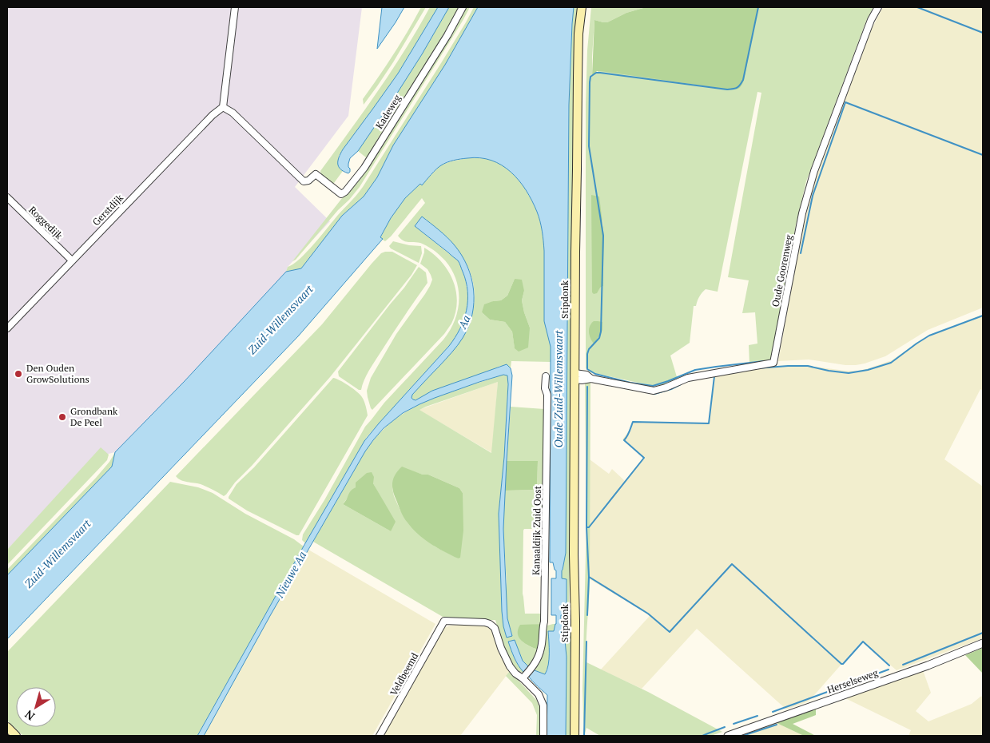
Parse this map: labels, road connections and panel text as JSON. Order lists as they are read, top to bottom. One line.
{"streets":{"main road":["Stipdonk"],"street":["Kadeweg","Gerstdijk","Roggedijk","Oude Goorenweg","Kanaaldijk Zuid Oost","Veldbeemd","Herselseweg"]},"crossings":[["Kadeweg","Gerstdijk"],["Gerstdijk","Roggedijk"],["Oude Goorenweg","Stipdonk"],["Kanaaldijk Zuid Oost","Veldbeemd"]],"water":["Zuid-Willemsvaart","Aa","Oude Zuid-Willemsvaart","Nieuwe Aa"],"places":["Den Ouden GrowSolutions","Grondbank De Peel"],"north":"bottom left"}
